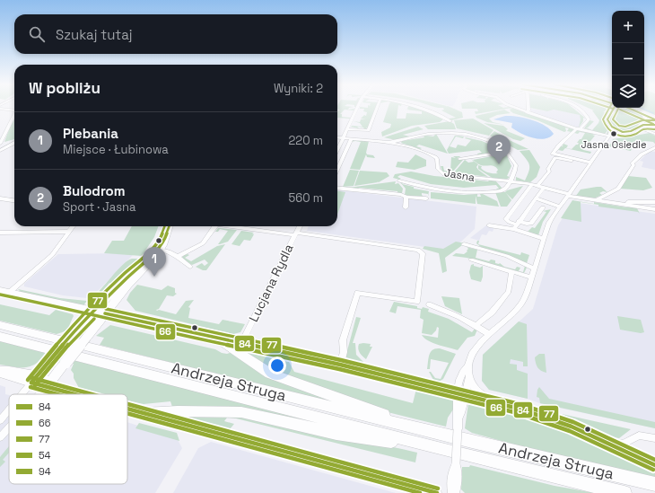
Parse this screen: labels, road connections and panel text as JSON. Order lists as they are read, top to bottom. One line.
{"streets":{"main road":["Andrzeja Struga"],"street":["Jasna","Lucjana Rydla"]},"places":["Jasna Osiedle"],"lines":["transit line 54","transit line 84","transit line 94","transit line 77","transit line 66"],"legend":["84","66","77","54","94"],"page":{"map_buttons":["+","−"],"search":"Szukaj tutaj","heading":["W pobliżu","Wyniki: 2"],"list":[{"mark":"1","name":"Plebania","note":"Miejsce · Łubinowa","value":"220 m"},{"mark":"2","name":"Bulodrom","note":"Sport · Jasna","value":"560 m"}],"pins":["2","1"]}}
